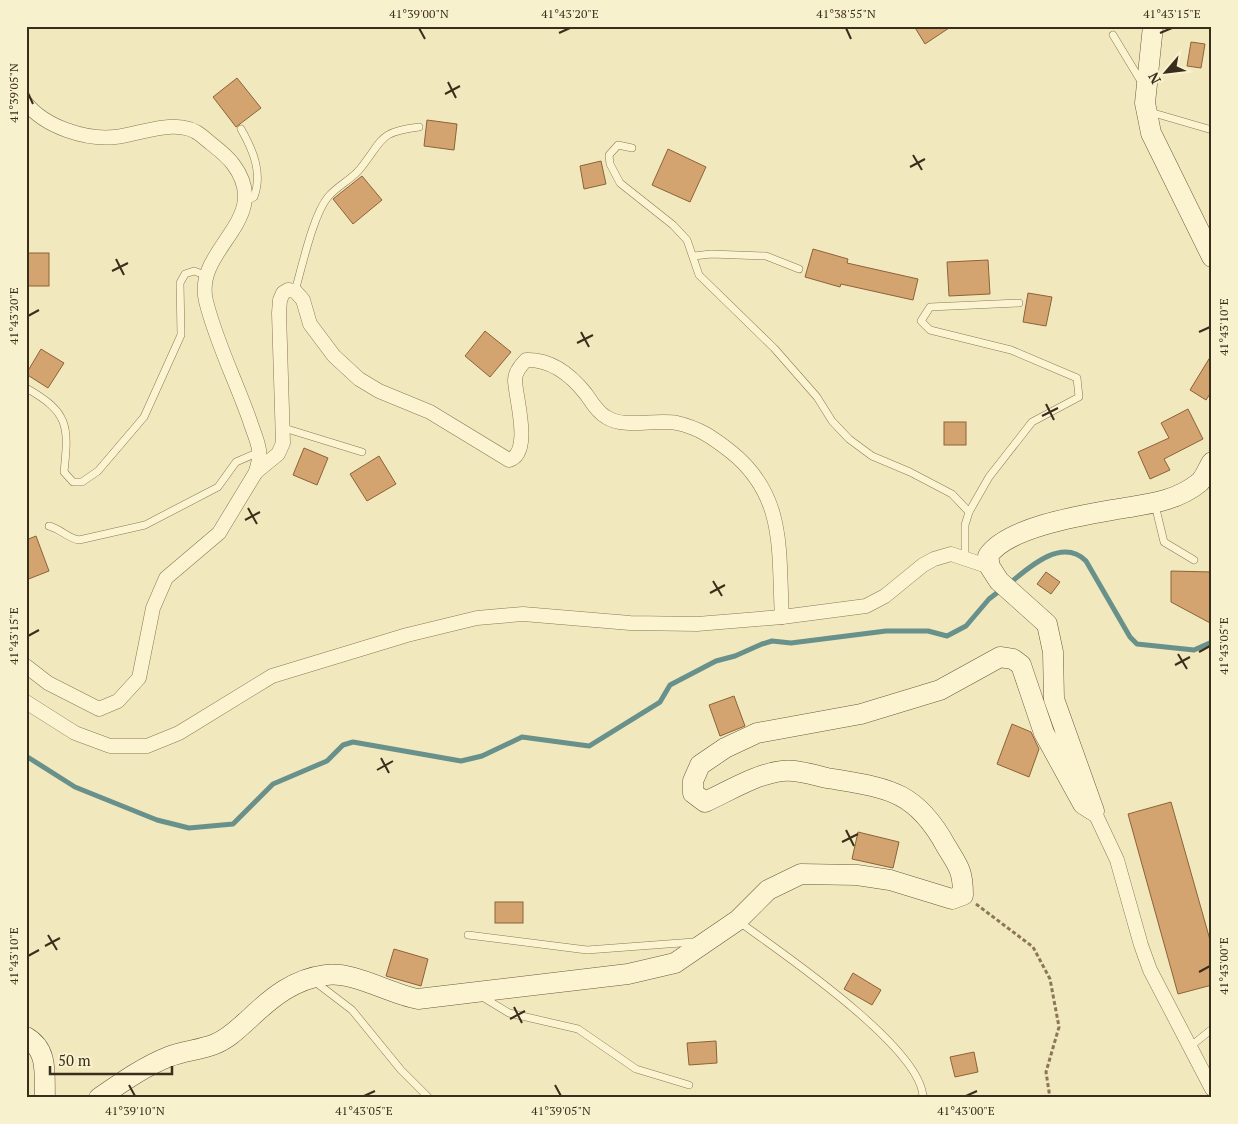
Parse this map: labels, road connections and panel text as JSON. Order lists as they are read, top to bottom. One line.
{"scale_bar":"50 m","north":"bottom left","coordinates":["41°39'00\"N","41°43'20\"E","41°38'55\"N","41°43'15\"E","41°39'05\"N","41°43'10\"E","41°43'05\"E","41°43'00\"E","41°39'10\"N"]}
